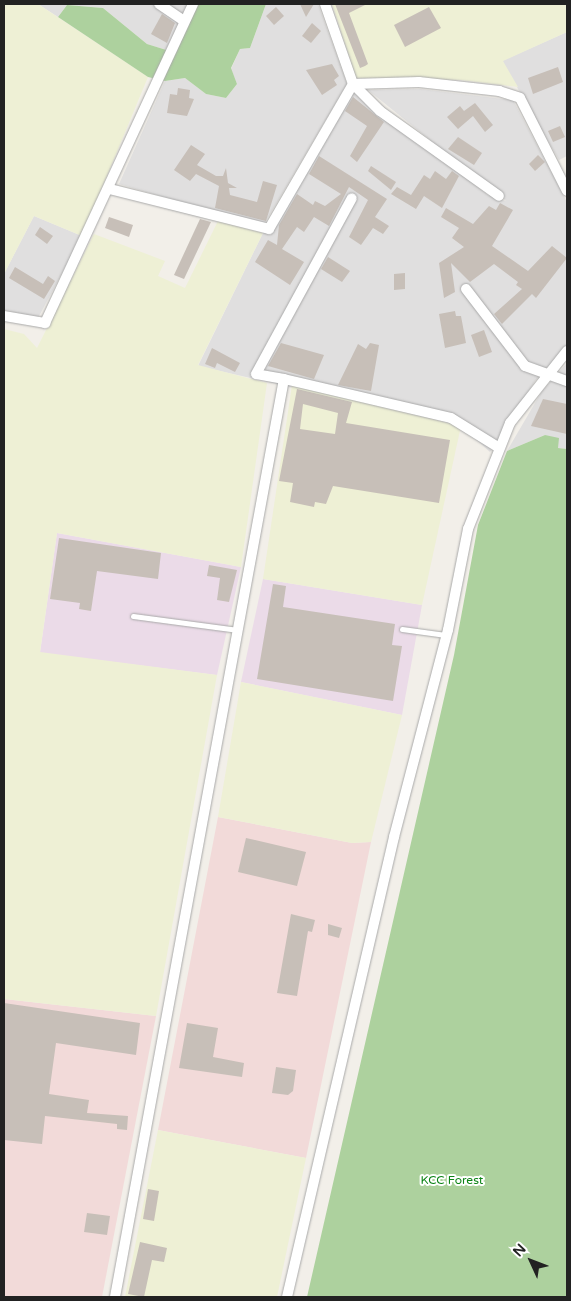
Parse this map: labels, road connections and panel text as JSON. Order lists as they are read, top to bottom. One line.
{"parks":["KCC Forest"],"north":"top left"}
